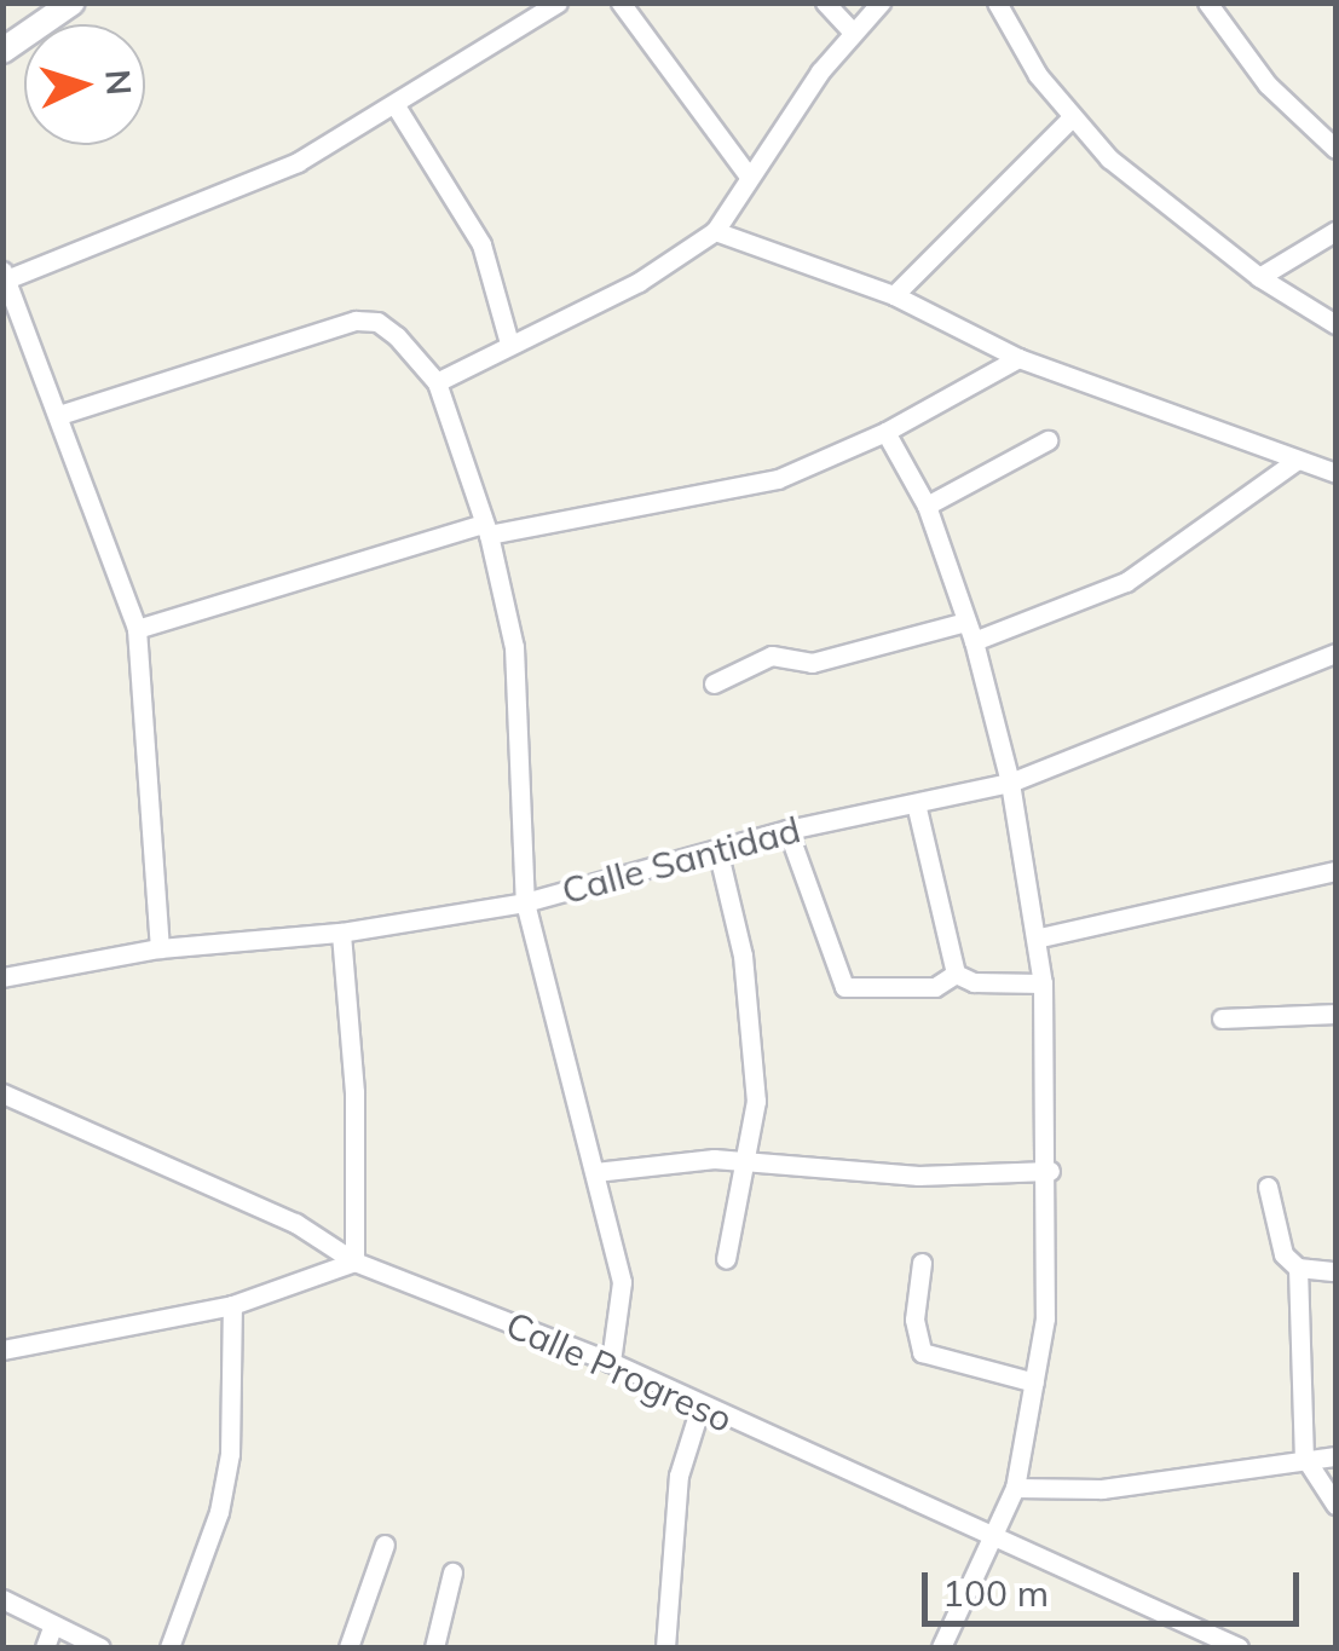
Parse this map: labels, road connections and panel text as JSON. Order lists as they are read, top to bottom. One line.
{"streets":{"street":["Calle Santidad","Calle Progreso"]},"scale_bar":"100 m","north":"right"}
